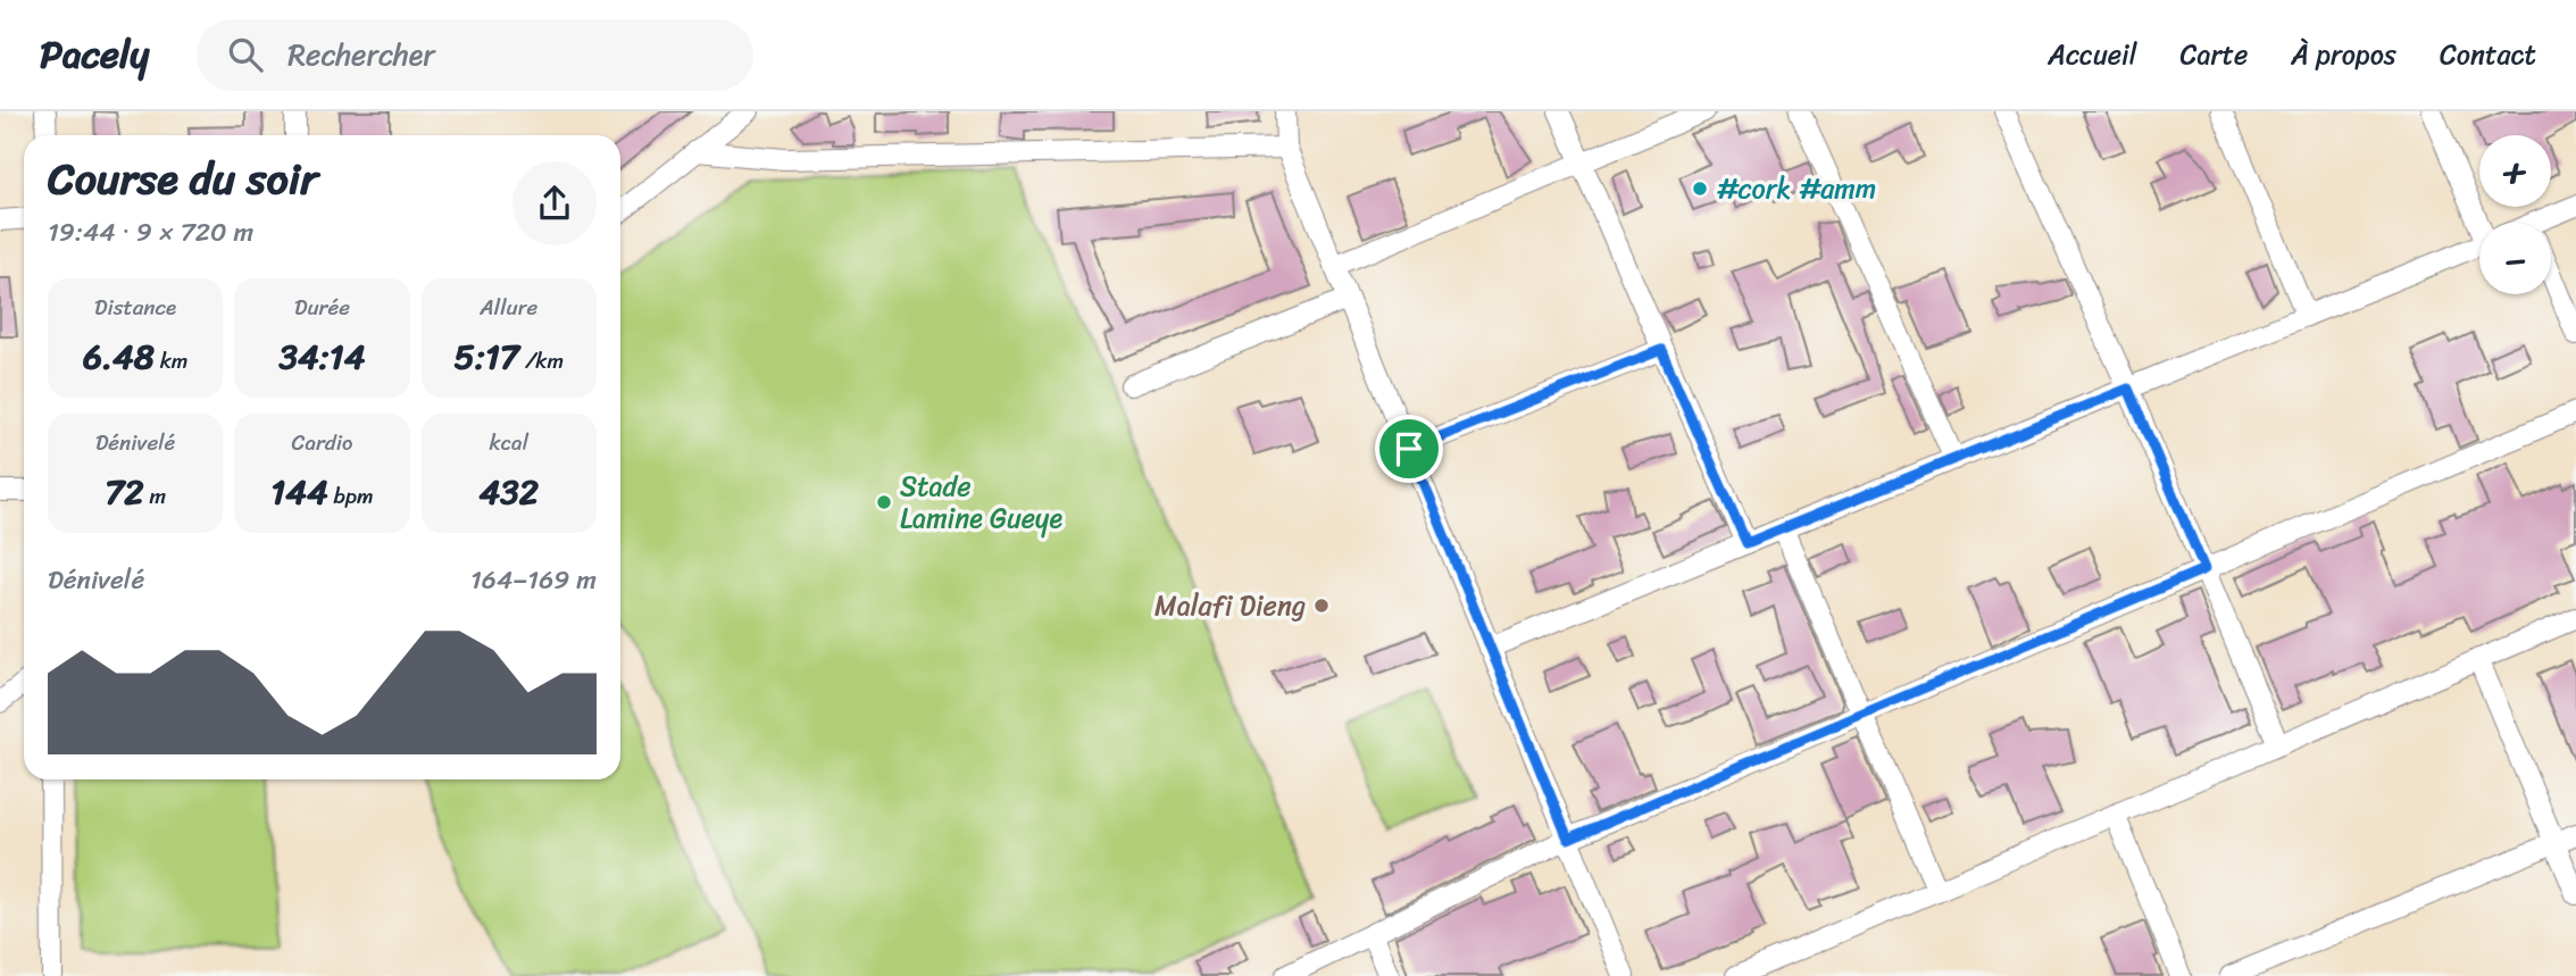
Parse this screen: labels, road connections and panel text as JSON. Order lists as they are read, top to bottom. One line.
{"places":["#cork #amm","Stade Lamine Gueye","Malafi Dieng"],"page":{"header":"Pacely","search":"Rechercher","nav":["Accueil","Carte","À propos","Contact"],"map_buttons":["+","−"],"heading":["Course du soir","19:44 · 9 × 720 m"],"stats":[["Distance","6.48 km"],["Durée","34:14"],["Allure","5:17 /km"],["Dénivelé","72 m"],["Cardio","144 bpm"],["kcal","432"]],"chart":["Dénivelé","164–169 m"]}}
